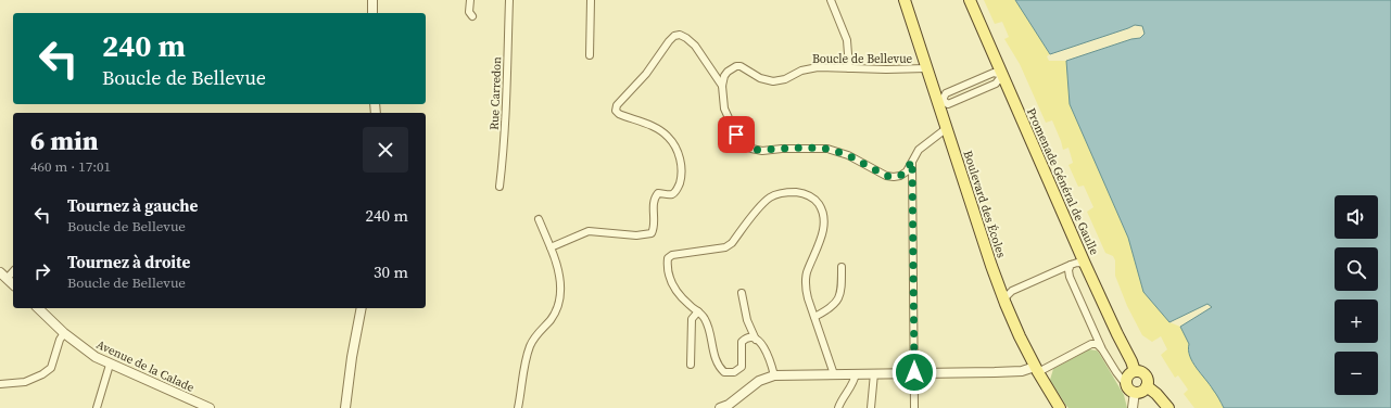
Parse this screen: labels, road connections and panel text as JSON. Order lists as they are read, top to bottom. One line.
{"streets":{"main road":["Promenade Général de Gaulle","Boulevard des Écoles"],"street":["Boucle de Bellevue","Rue Carredon","Avenue de la Calade"]},"crossings":[["Boucle de Bellevue","Boulevard des Écoles"]],"page":{"turn":["240 m","Boucle de Bellevue"],"heading":["6 min","460 m · 17:01"],"list":[{"name":"Tournez à gauche","note":"Boucle de Bellevue","value":"240 m"},{"name":"Tournez à droite","note":"Boucle de Bellevue","value":"30 m"}],"map_buttons":["+","−"]}}
